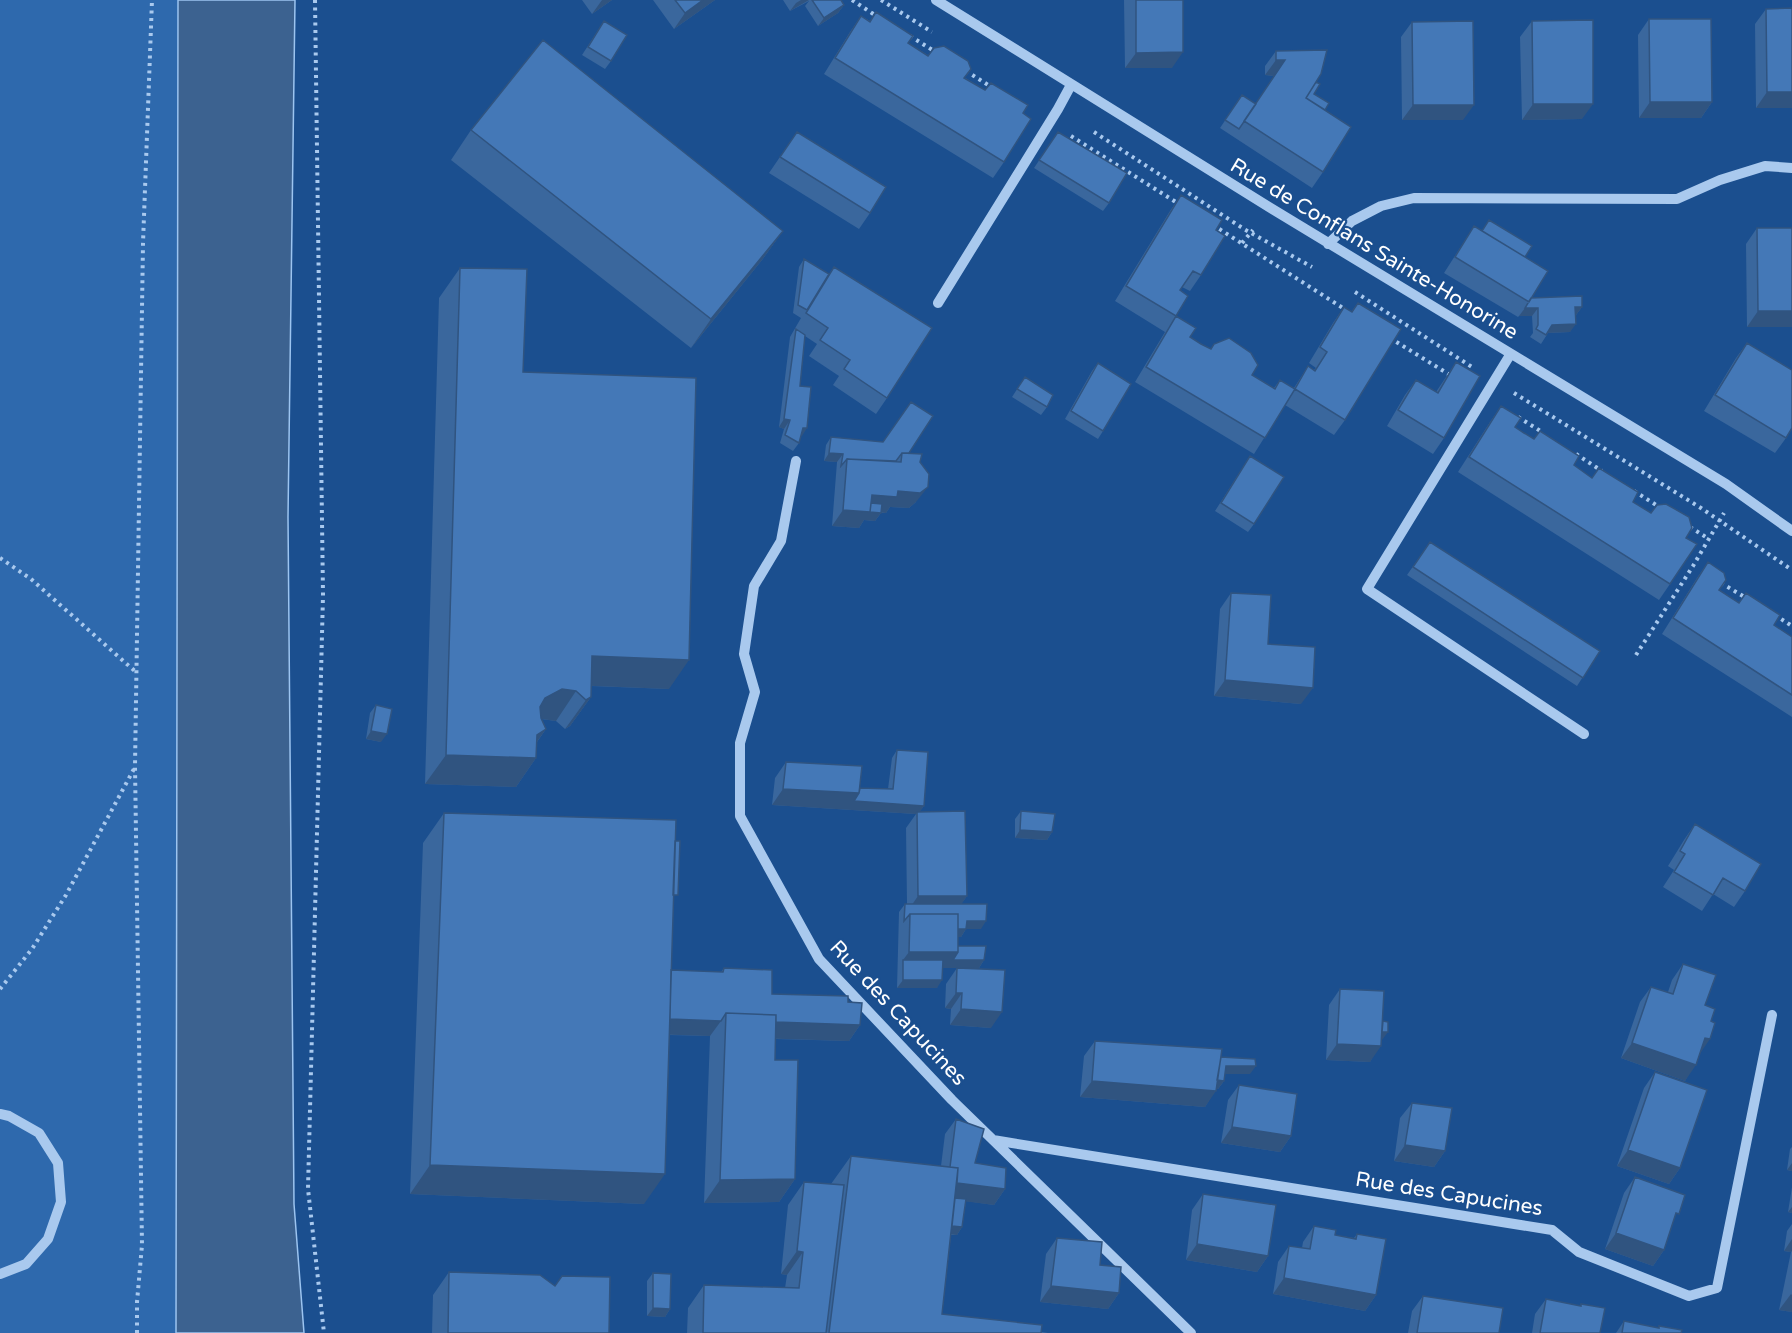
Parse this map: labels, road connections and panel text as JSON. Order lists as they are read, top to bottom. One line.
{"streets":{"street":["Rue de Conflans Sainte-Honorine","Rue des Capucines"]}}
